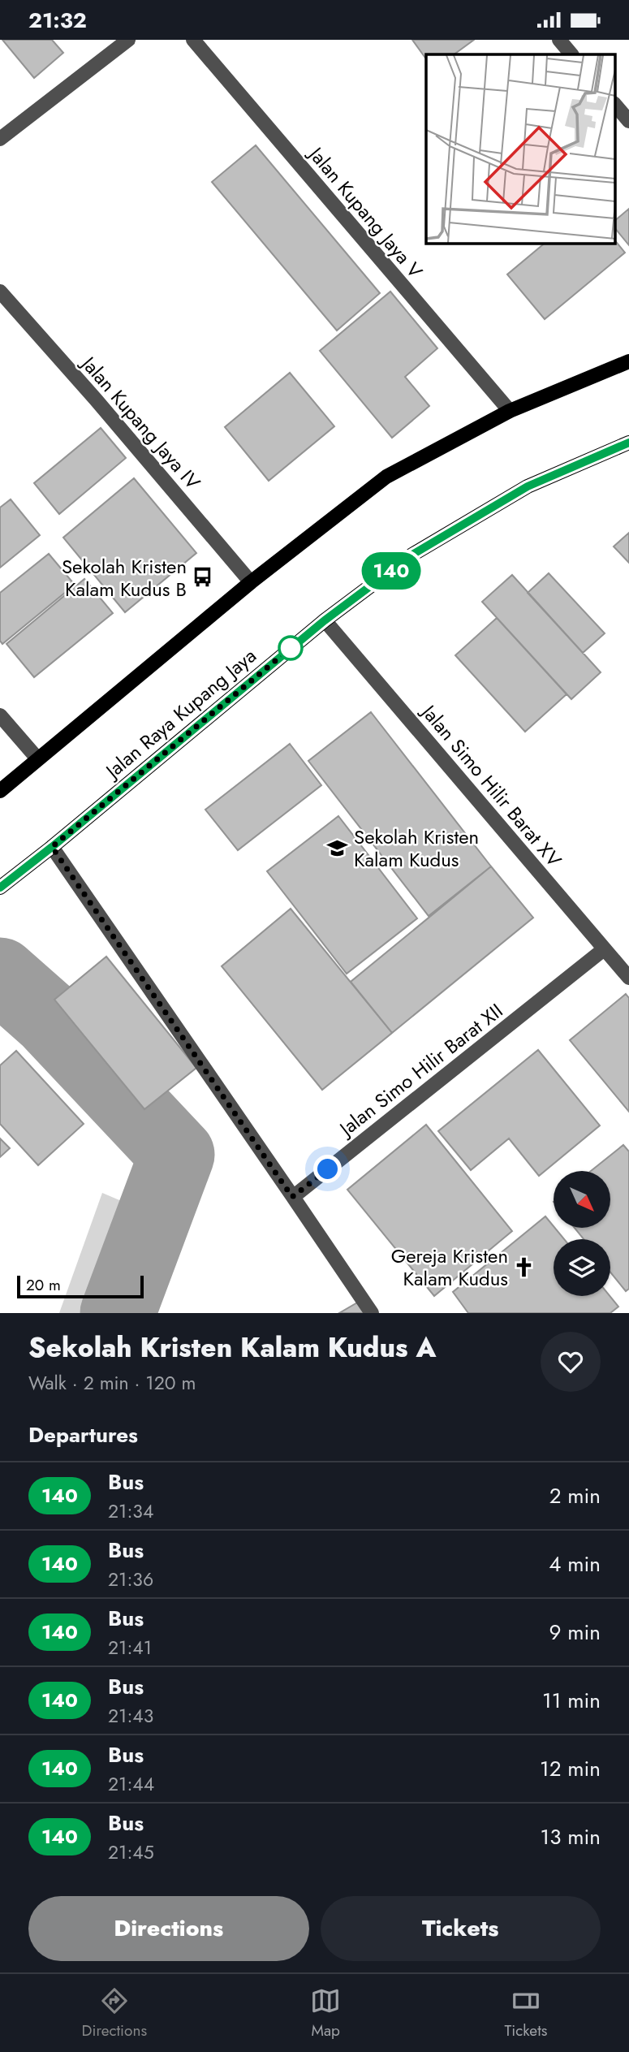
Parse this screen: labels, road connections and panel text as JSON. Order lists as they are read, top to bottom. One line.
{"streets":{"main road":["Jalan Raya Kupang Jaya"],"street":["Jalan Kupang Jaya V","Jalan Kupang Jaya IV","Jalan Simo Hilir Barat XV","Jalan Simo Hilir Barat XII"]},"crossings":[["Jalan Raya Kupang Jaya","Jalan Simo Hilir Barat XV"],["Jalan Simo Hilir Barat XV","Jalan Simo Hilir Barat XII"]],"places":{"bus stop":["Sekolah Kristen Kalam Kudus B"],"school or university":["Sekolah Kristen Kalam Kudus"],"church":["Gereja Kristen Kalam Kudus"]},"lines":["bus line 140"],"scale_bar":"20 m","north":"bottom right","page":{"status":"21:32","on_map":"140","scale":"20 m","heading":[["Sekolah Kristen Kalam Kudus A","Walk · 2 min · 120 m"],"Departures"],"list":[{"mark":"140","name":"Bus","note":"21:34","value":"2 min"},{"mark":"140","name":"Bus","note":"21:36","value":"4 min"},{"mark":"140","name":"Bus","note":"21:41","value":"9 min"},{"mark":"140","name":"Bus","note":"21:43","value":"11 min"},{"mark":"140","name":"Bus","note":"21:44","value":"12 min"},{"mark":"140","name":"Bus","note":"21:45","value":"13 min"}],"buttons":["Directions","Tickets"],"tabs":["Directions","Map","Tickets"]}}
